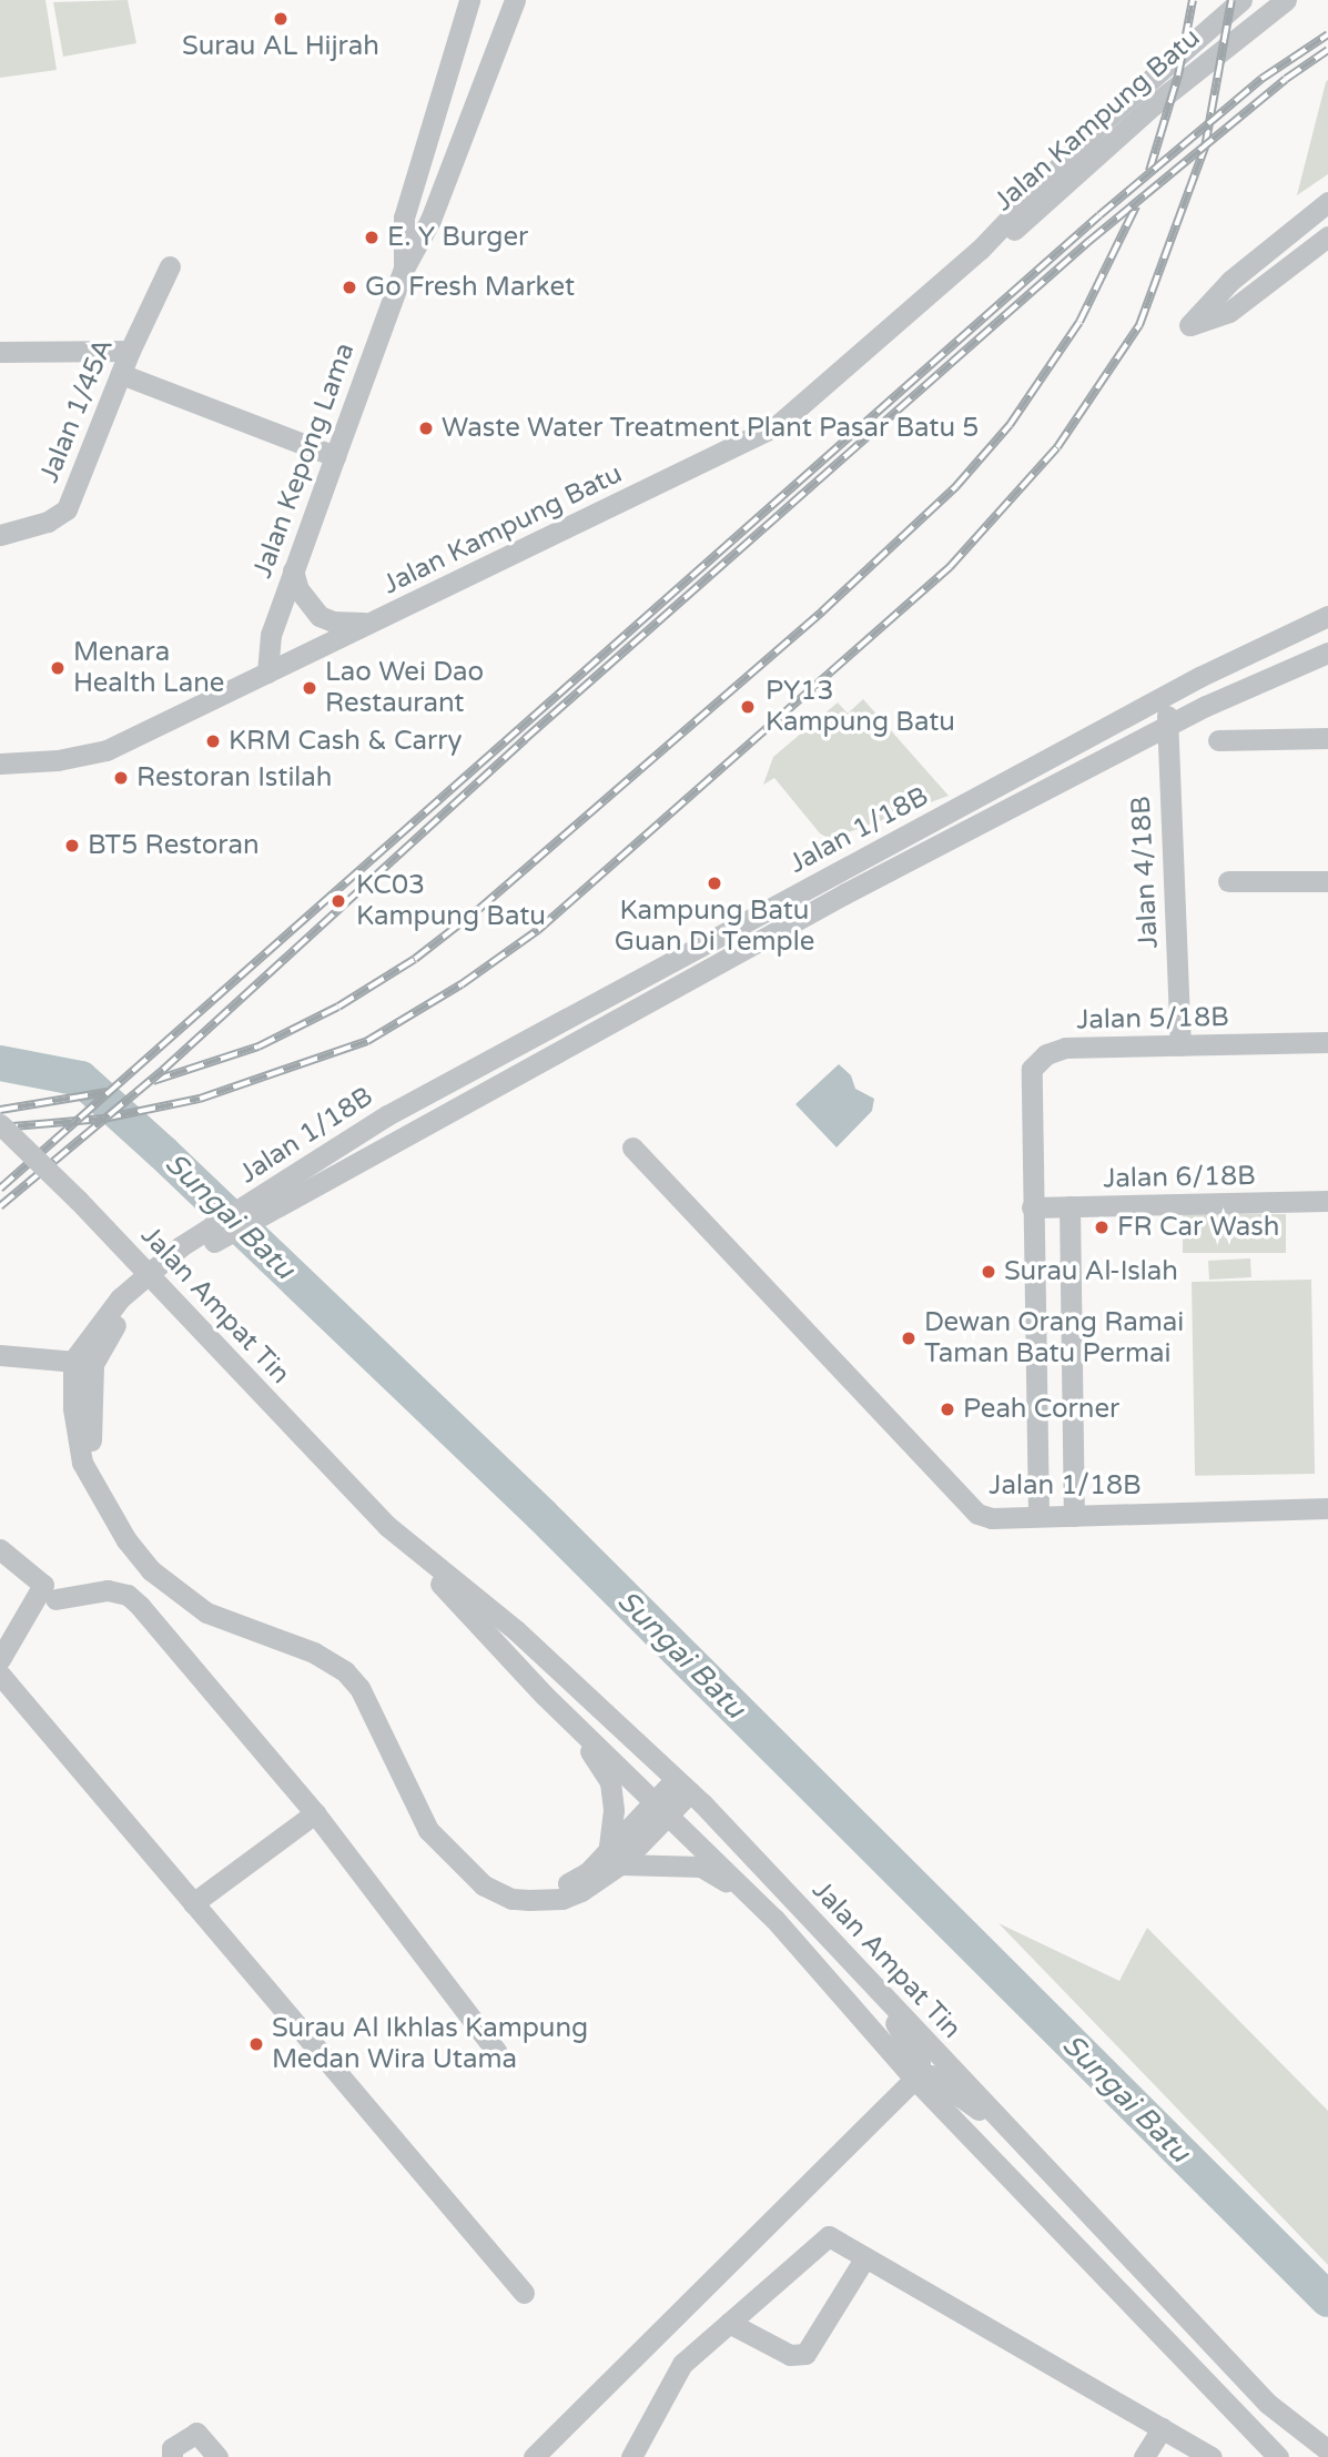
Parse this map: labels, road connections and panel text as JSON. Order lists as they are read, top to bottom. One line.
{"streets":{"street":["Jalan Kampung Batu","Jalan 1/45A","Jalan Kepong Lama","Jalan 1/18B","Jalan 4/18B","Jalan 5/18B","Jalan 6/18B","Jalan Ampat Tin"]},"crossings":[["Jalan Kampung Batu","Jalan Kepong Lama"],["Jalan 1/18B","Jalan 4/18B"],["Jalan 1/18B","Jalan Ampat Tin"],["Jalan 4/18B","Jalan 5/18B"],["Jalan 5/18B","Jalan 6/18B"]],"water":["Sungai Batu"],"places":["Surau AL Hijrah","E. Y Burger","Go Fresh Market","Waste Water Treatment Plant Pasar Batu 5","Menara Health Lane","Lao Wei Dao Restaurant","PY13 Kampung Batu","KRM Cash & Carry","Restoran Istilah","BT5 Restoran","Kampung Batu Guan Di Temple","KC03 Kampung Batu","FR Car Wash","Surau Al-Islah","Dewan Orang Ramai Taman Batu Permai","Peah Corner","Surau Al Ikhlas Kampung Medan Wira Utama"]}
